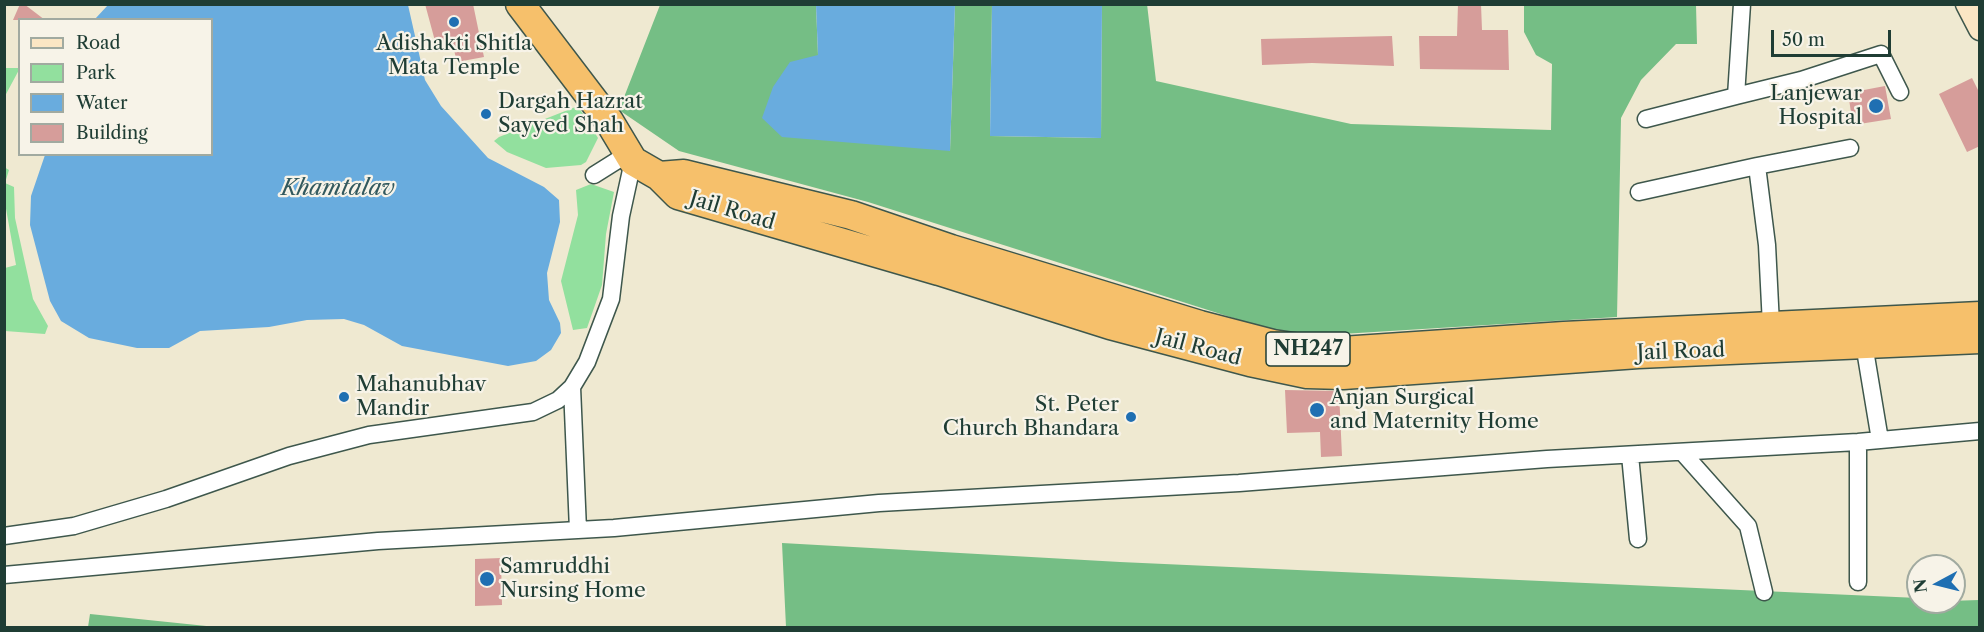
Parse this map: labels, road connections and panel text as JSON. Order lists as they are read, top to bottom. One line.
{"streets":{"highway":["Jail Road","NH247"]},"water":["Khamtalav"],"places":["Adishakti Shitla Mata Temple","Lanjewar Hospital","Dargah Hazrat Sayyed Shah","Mahanubhav Mandir","Anjan Surgical and Maternity Home","St. Peter Church Bhandara","Samruddhi Nursing Home"],"legend":["Road","Park","Water","Building"],"scale_bar":"50 m","north":"left"}
